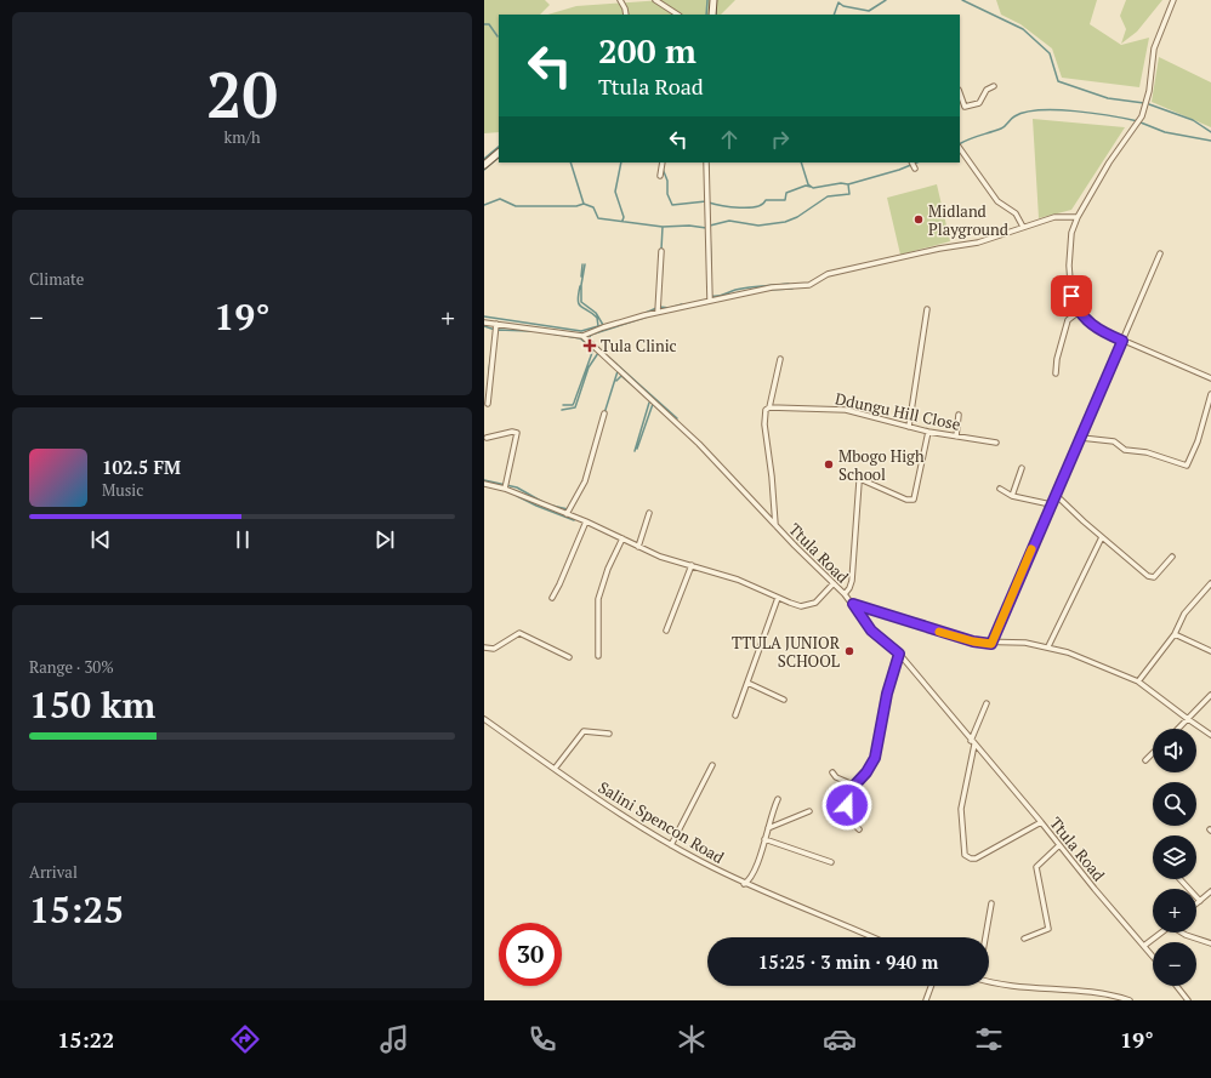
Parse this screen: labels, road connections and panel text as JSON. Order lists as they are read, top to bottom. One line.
{"streets":{"street":["Ddungu Hill Close","Ttula Road","Salini Spencon Road"]},"places":{"other":["Midland Playground","Mbogo High School","TTULA JUNIOR SCHOOL"],"health":["Tula Clinic"]},"page":{"tile":[["20","km/h"],"Climate",["Range · 30%","150 km"],["Arrival","15:25"]],"turn":["200 m","Ttula Road"],"heat":["−","19°","+"],"song":["102.5 FM","Music"],"map_buttons":["+","−"],"limit":"30","trip":"15:25 · 3 min · 940 m","tabs":["15:22","19°"]}}
